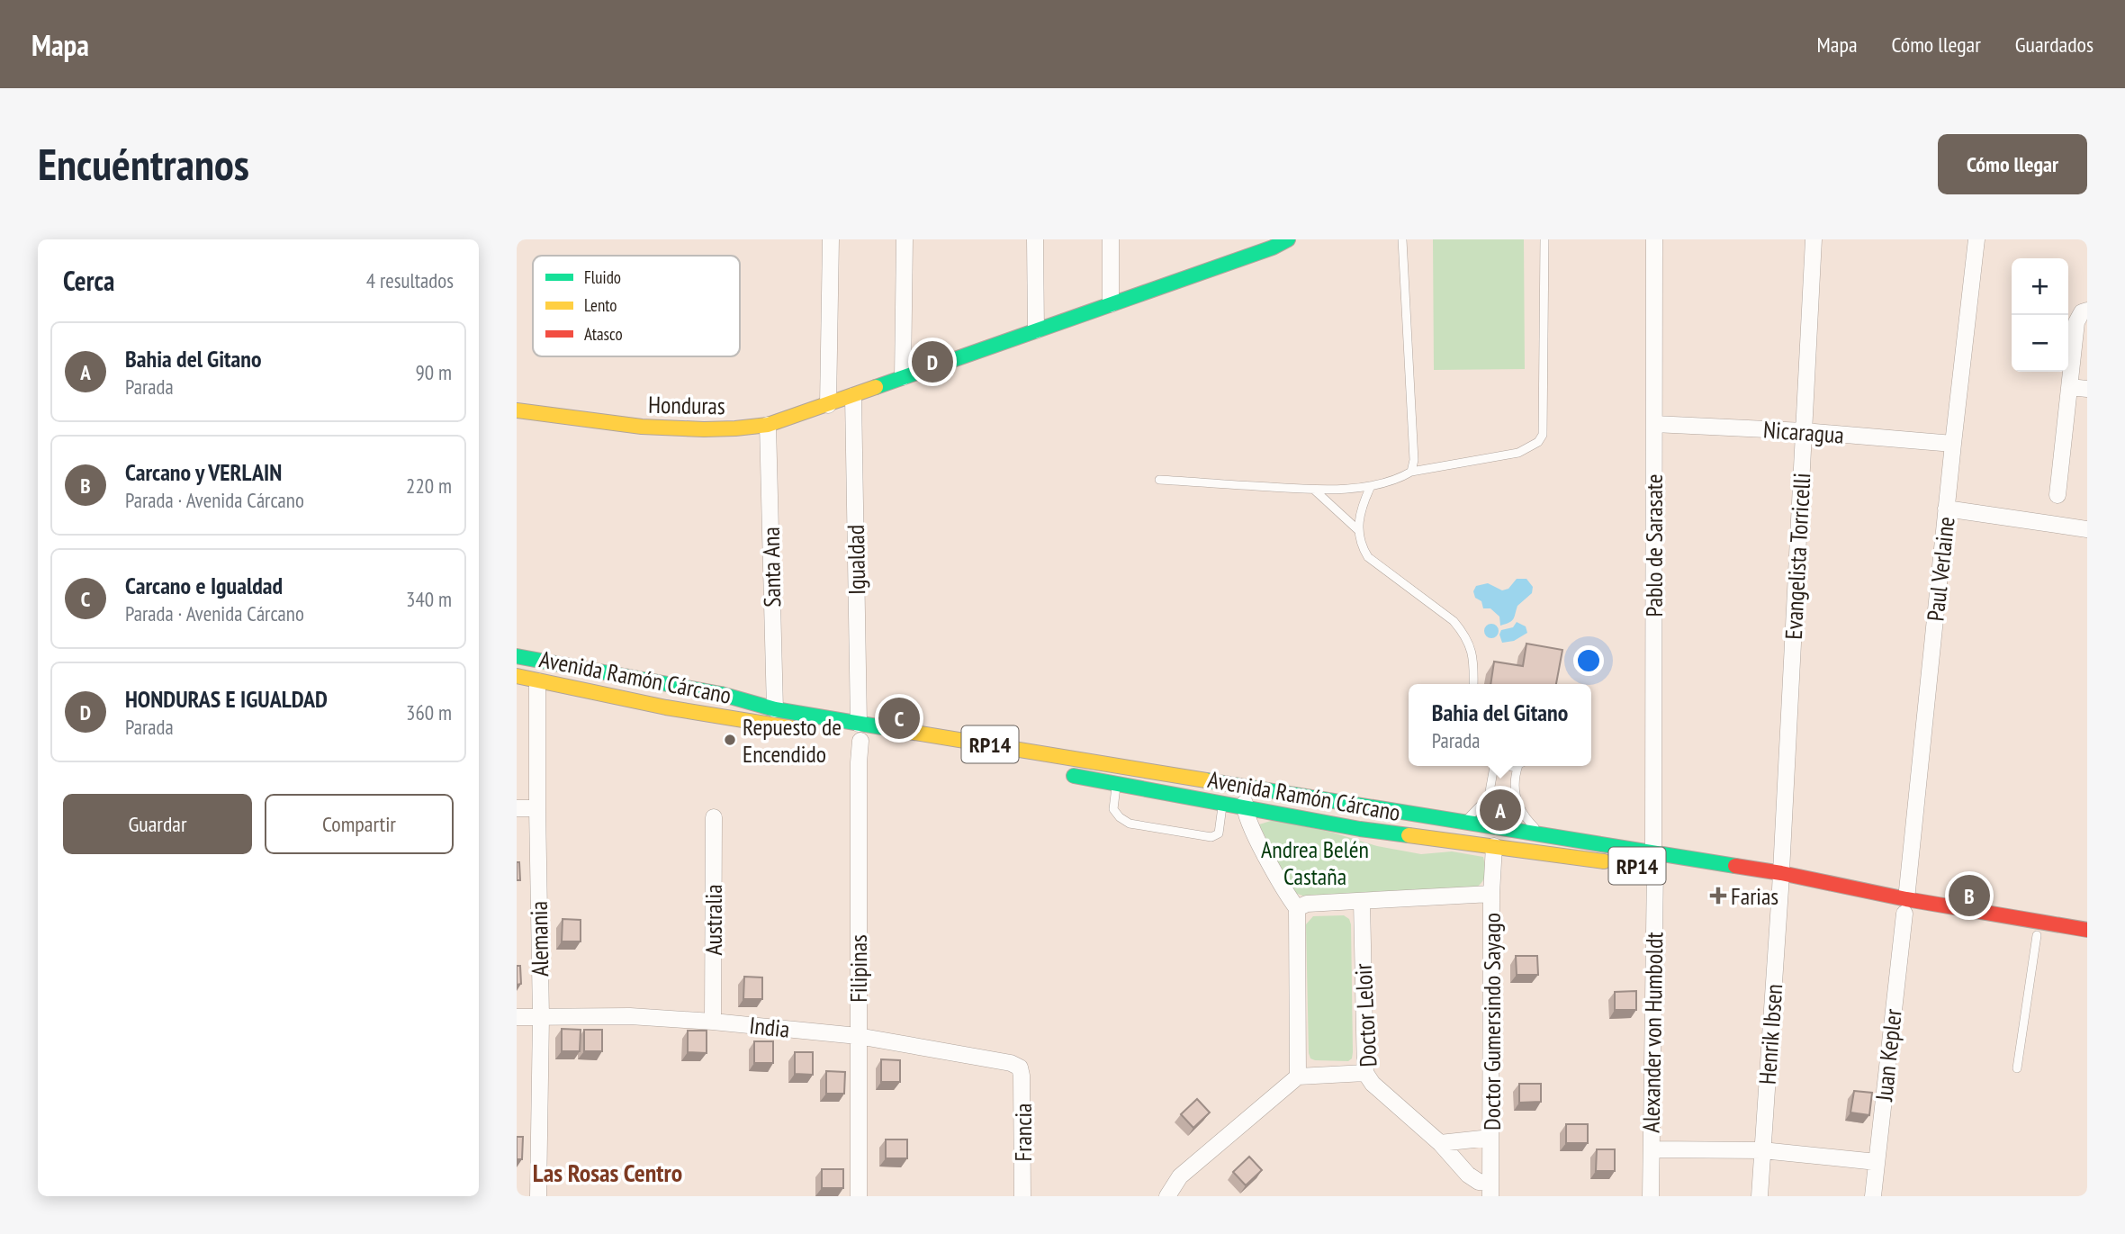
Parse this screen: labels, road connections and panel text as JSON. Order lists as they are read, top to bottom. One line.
{"streets":{"main road":["Honduras","Avenida Ramón Cárcano","RP14"],"street":["Nicaragua","Pablo de Sarasate","Evangelista Torricelli","Igualdad","Santa Ana","Paul Verlaine","Australia","Alemania","Filipinas","Doctor Leloir","Doctor Gumersindo Sayago","India","Alexander von Humboldt","Henrik Ibsen","Juan Kepler","Francia"]},"crossings":[["Honduras","Igualdad"],["Honduras","Santa Ana"],["Nicaragua","Pablo de Sarasate"],["Nicaragua","Evangelista Torricelli"],["Nicaragua","Paul Verlaine"],["Pablo de Sarasate","Avenida Ramón Cárcano"],["Pablo de Sarasate","Alexander von Humboldt"],["Evangelista Torricelli","Avenida Ramón Cárcano"],["Evangelista Torricelli","Henrik Ibsen"],["Igualdad","Avenida Ramón Cárcano"],["Igualdad","RP14"],["Santa Ana","Avenida Ramón Cárcano"],["Santa Ana","RP14"],["Paul Verlaine","Avenida Ramón Cárcano"],["Paul Verlaine","RP14"],["Paul Verlaine","Juan Kepler"],["Avenida Ramón Cárcano","RP14"],["Avenida Ramón Cárcano","Alemania"],["Avenida Ramón Cárcano","Doctor Gumersindo Sayago"],["Avenida Ramón Cárcano","Alexander von Humboldt"],["Avenida Ramón Cárcano","Henrik Ibsen"],["Avenida Ramón Cárcano","Juan Kepler"],["RP14","Juan Kepler"],["Australia","India"],["Alemania","India"],["Filipinas","India"],["Doctor Leloir","Doctor Gumersindo Sayago"],["India","Francia"]],"districts":["Las Rosas Centro"],"parks":["Andrea Belén Castaña"],"places":{"other":["Repuesto de Encendido"],"health":["Farias"]},"legend":["Fluido","Lento","Atasco"],"page":{"header":"Mapa","nav":["Mapa","Cómo llegar","Guardados"],"buttons":["Cómo llegar",["Guardar","Compartir"]],"title":"Encuéntranos","heading":["Cerca","4 resultados"],"map_buttons":["+","−"],"list":[{"mark":"A","name":"Bahia del Gitano","note":"Parada","value":"90 m"},{"mark":"B","name":"Carcano y VERLAIN","note":"Parada · Avenida Cárcano","value":"220 m"},{"mark":"C","name":"Carcano e Igualdad","note":"Parada · Avenida Cárcano","value":"340 m"},{"mark":"D","name":"HONDURAS E IGUALDAD","note":"Parada","value":"360 m"}],"pins":["D","C","A","B"],"popup":["Bahia del Gitano","Parada"]}}
